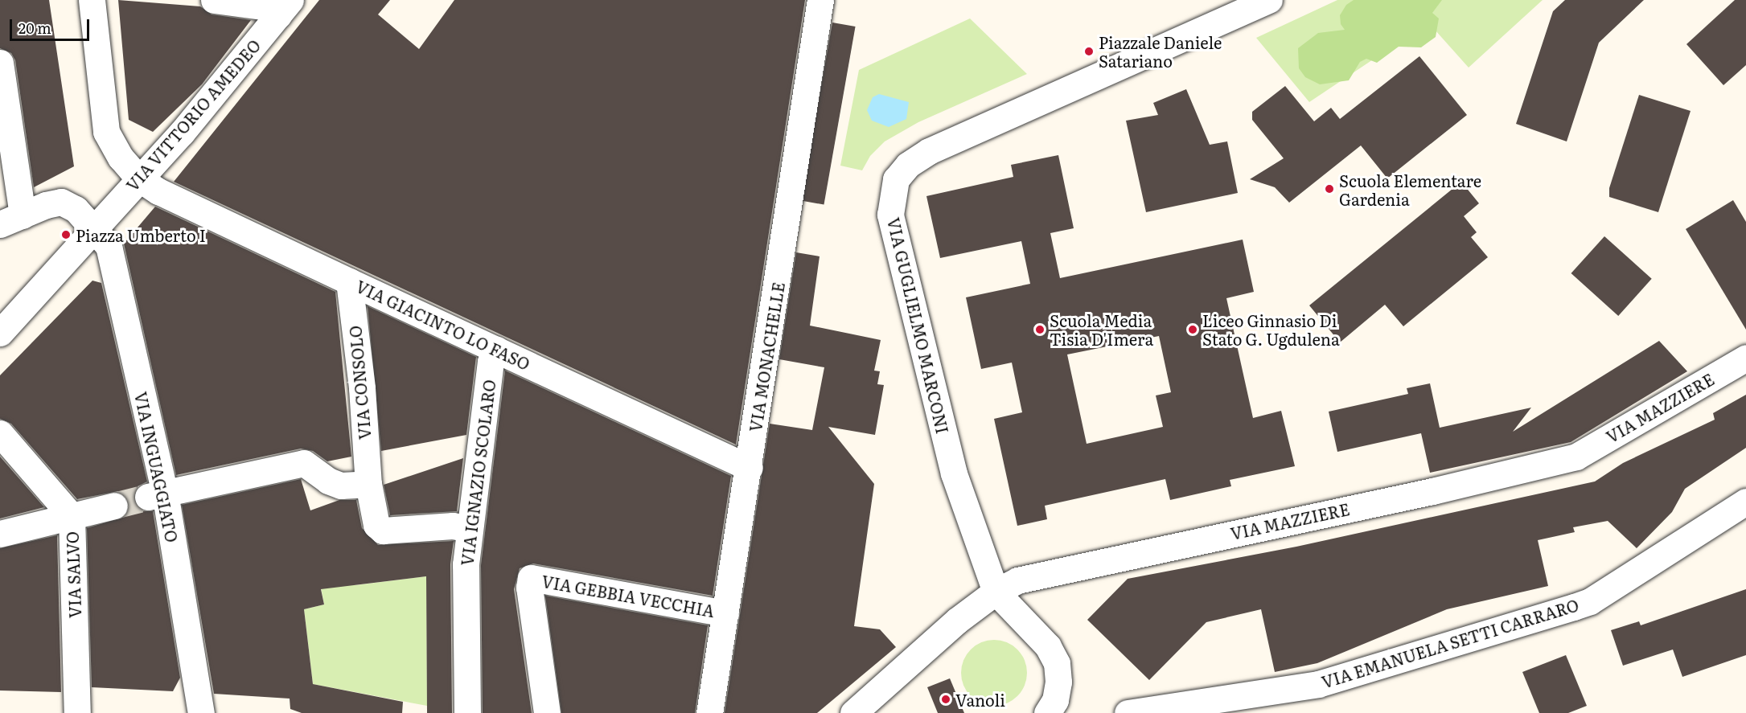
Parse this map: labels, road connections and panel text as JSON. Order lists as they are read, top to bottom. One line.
{"streets":{"street":["VIA VITTORIO AMEDEO","VIA GIACINTO LO FASO","VIA GUGLIELMO MARCONI","VIA MONACHELLE","VIA CONSOLO","VIA MAZZIERE","VIA INGUAGGIATO","VIA IGNAZIO SCOLARO","VIA SALVO","VIA GEBBIA VECCHIA","VIA EMANUELA SETTI CARRARO"]},"crossings":[["VIA VITTORIO AMEDEO","VIA GIACINTO LO FASO"],["VIA VITTORIO AMEDEO","VIA INGUAGGIATO"],["VIA GIACINTO LO FASO","VIA MONACHELLE"],["VIA GIACINTO LO FASO","VIA CONSOLO"],["VIA GIACINTO LO FASO","VIA IGNAZIO SCOLARO"],["VIA GUGLIELMO MARCONI","VIA MAZZIERE"],["VIA MONACHELLE","VIA GEBBIA VECCHIA"],["VIA CONSOLO","VIA IGNAZIO SCOLARO"]],"places":["Piazzale Daniele Satariano","Scuola Elementare Gardenia","Piazza Umberto I","Scuola Media Tisia D'Imera","Liceo Ginnasio Di Stato G. Ugdulena","Vanoli"],"scale_bar":"20 m"}
